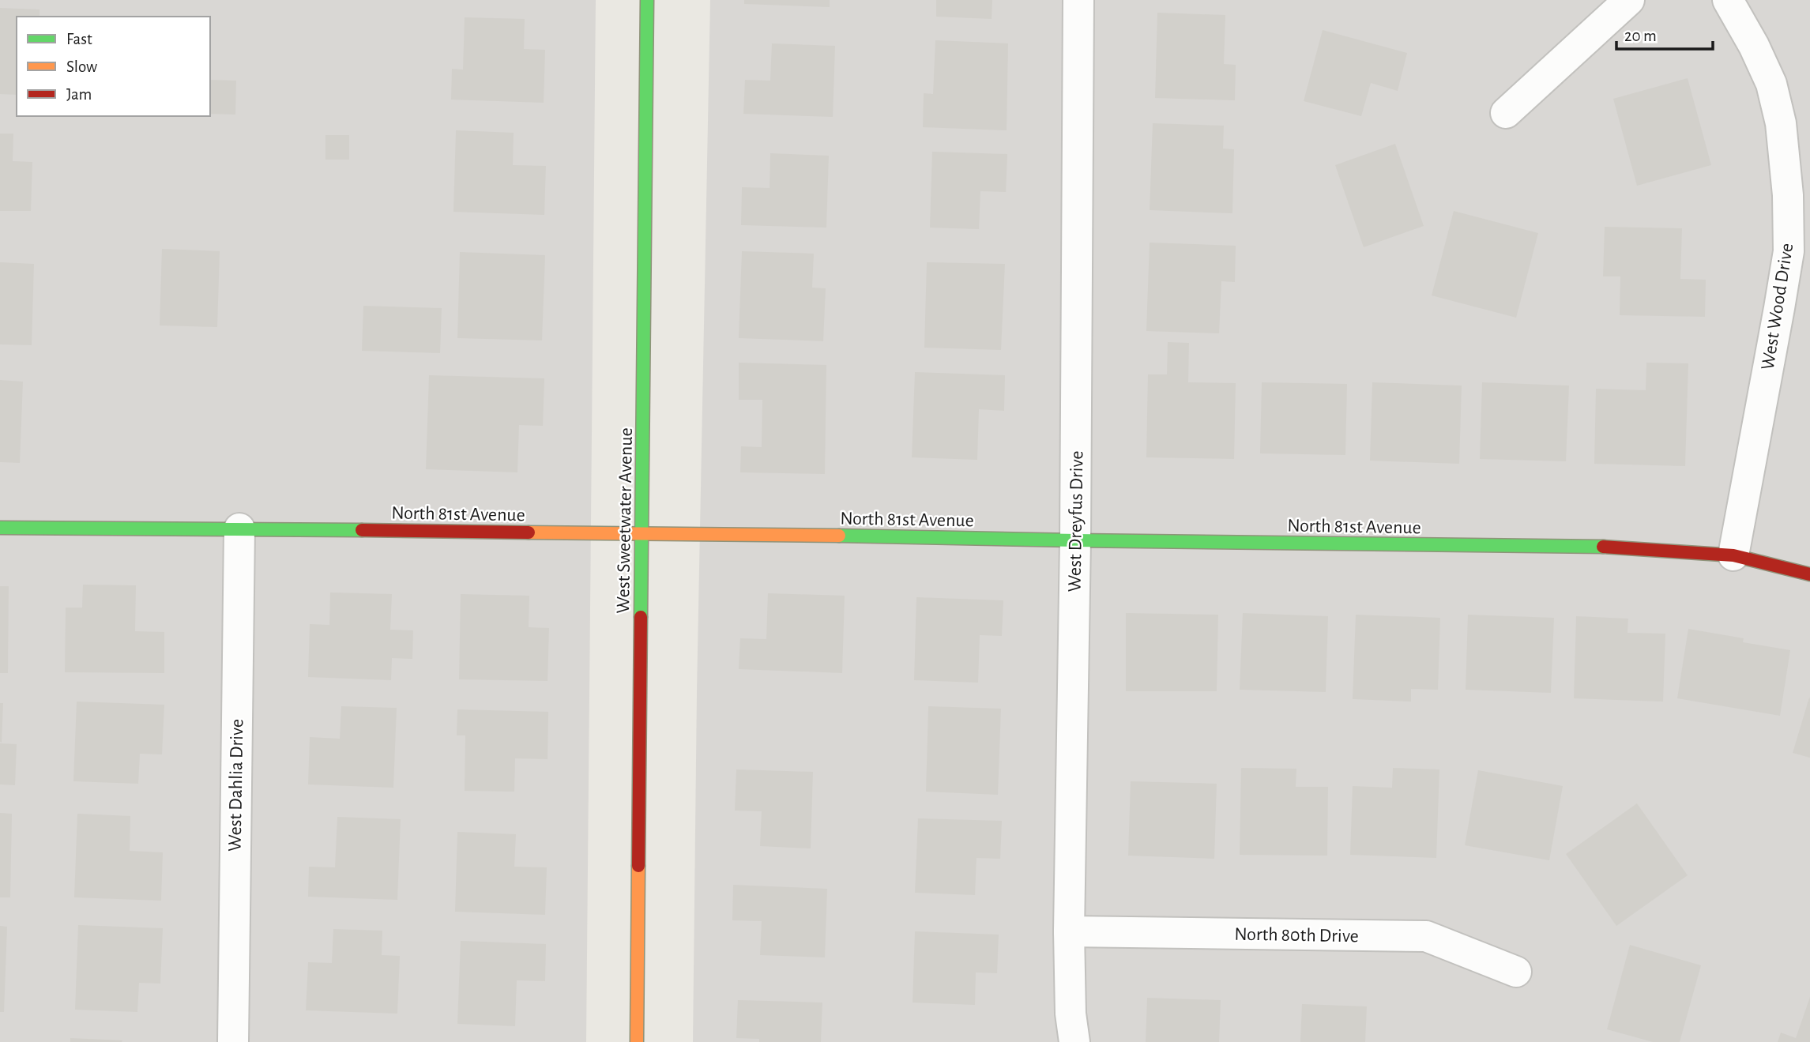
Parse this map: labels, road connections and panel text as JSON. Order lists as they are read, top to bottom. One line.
{"streets":{"street":["West Wood Drive","North 81st Avenue","West Sweetwater Avenue","West Dreyfus Drive","West Dahlia Drive","North 80th Drive"]},"crossings":[["West Wood Drive","North 81st Avenue"],["North 81st Avenue","West Sweetwater Avenue"],["North 81st Avenue","West Dreyfus Drive"],["North 81st Avenue","West Dahlia Drive"],["West Dreyfus Drive","North 80th Drive"]],"legend":["Fast","Slow","Jam"],"scale_bar":"20 m"}
